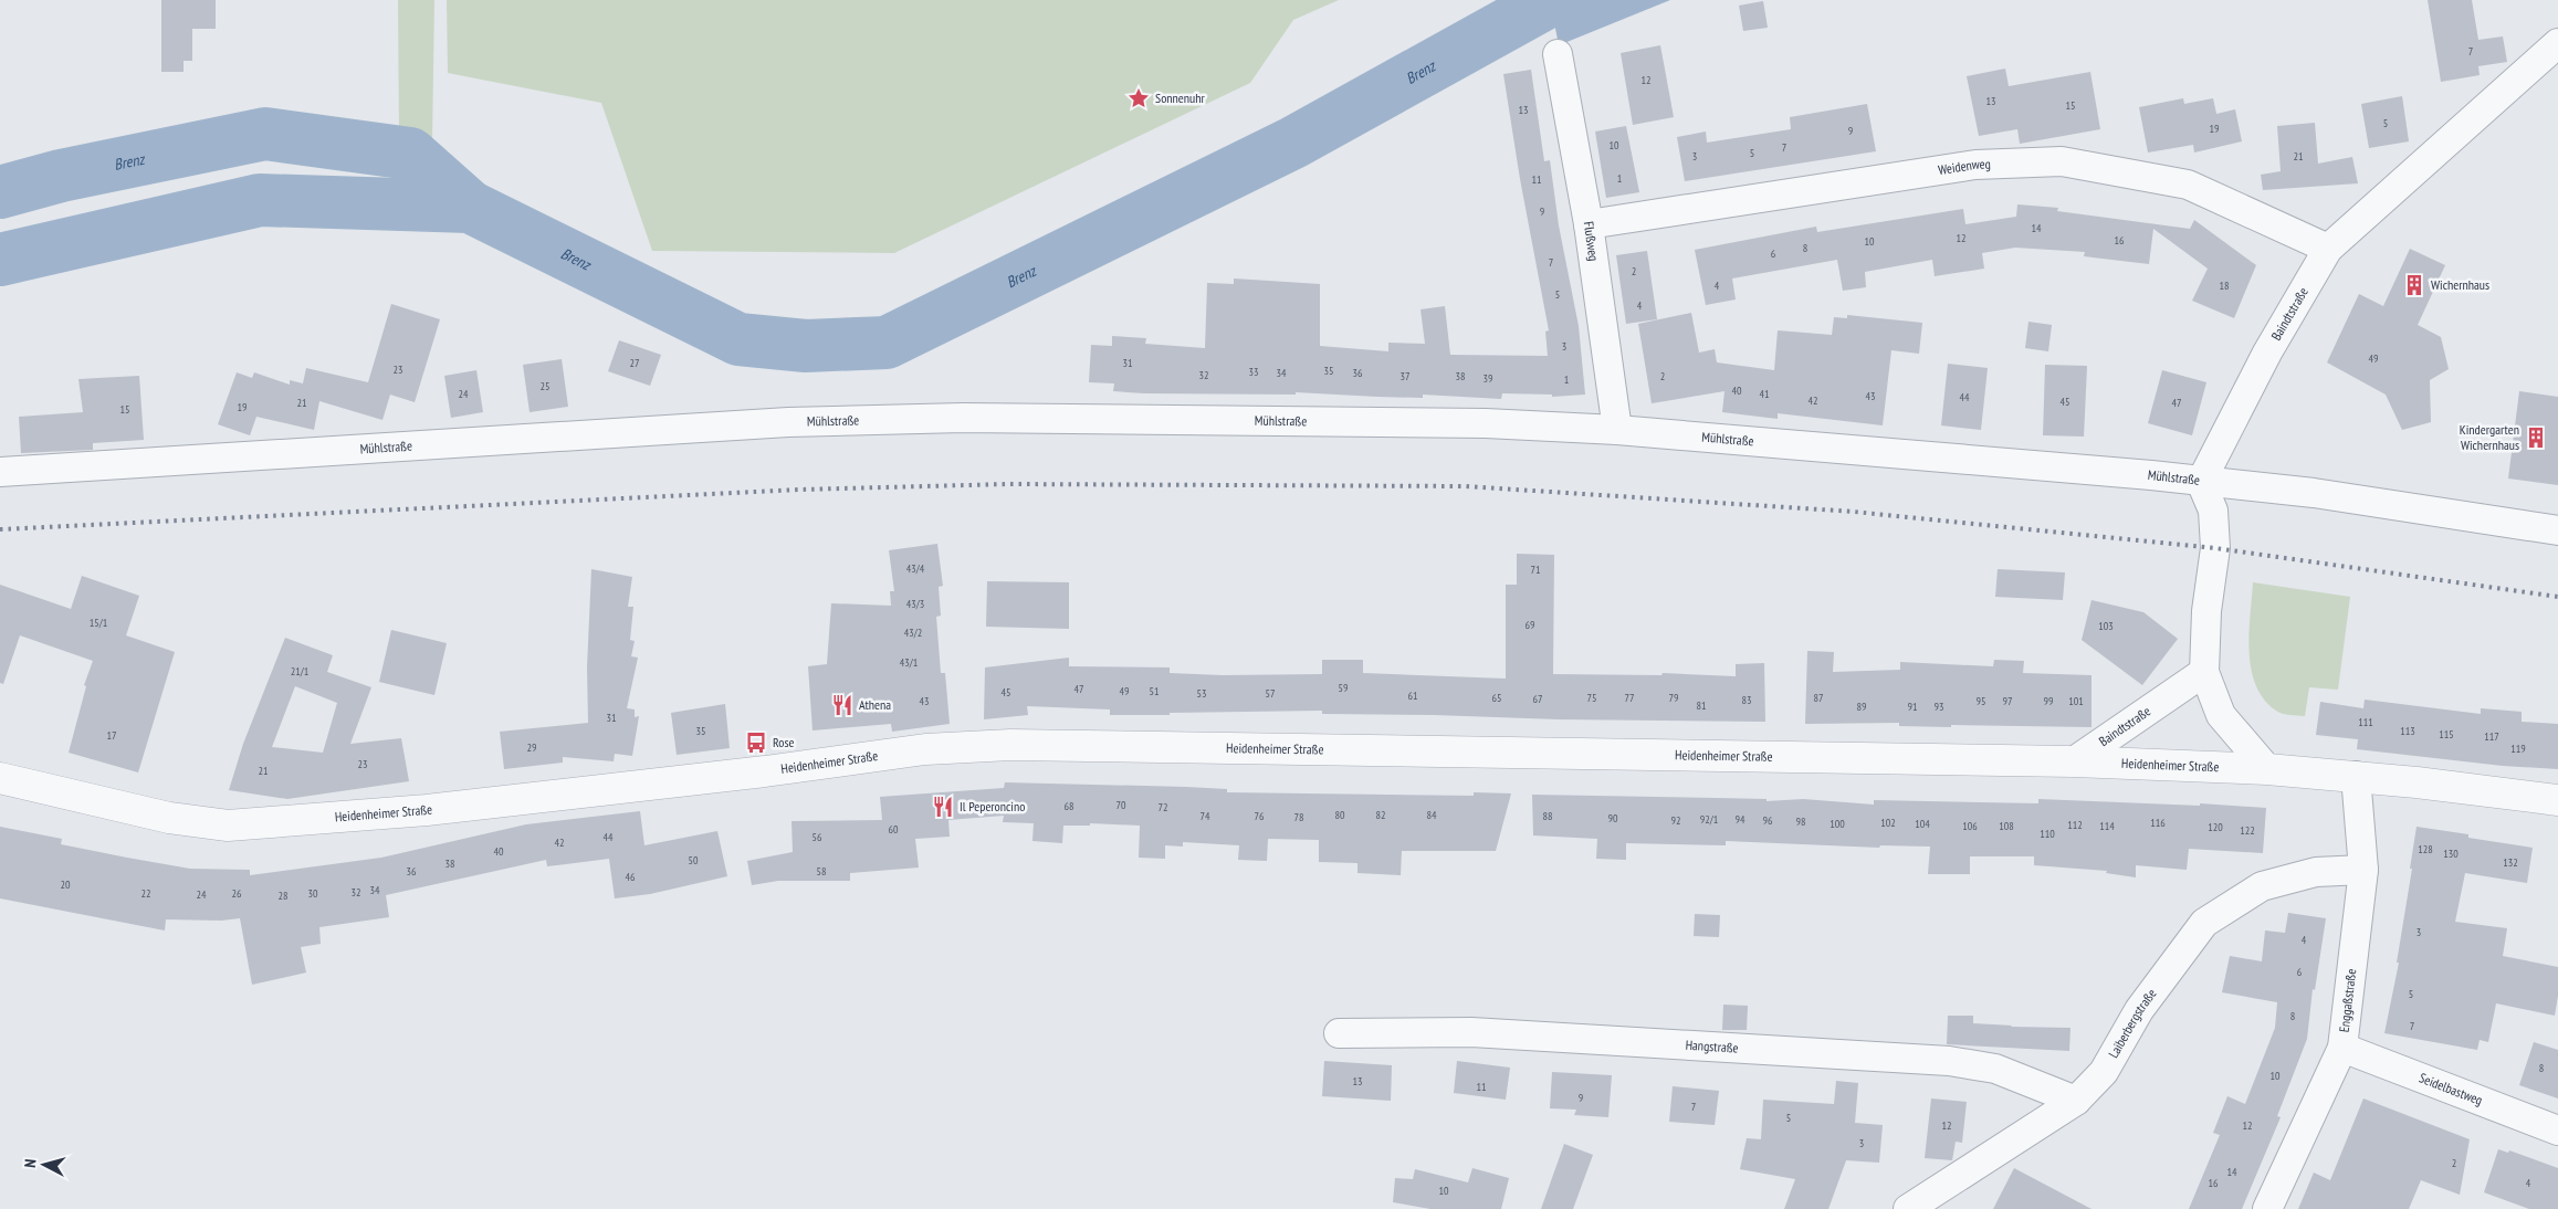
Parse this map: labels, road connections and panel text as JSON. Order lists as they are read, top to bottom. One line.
{"streets":{"street":["Weidenweg","Flußweg","Baindtstraße","Mühlstraße","Heidenheimer Straße","Enggaßstraße","Laiberbergstraße","Hangstraße","Seidelbastweg"]},"crossings":[["Weidenweg","Flußweg"],["Weidenweg","Baindtstraße"],["Flußweg","Mühlstraße"],["Baindtstraße","Mühlstraße"],["Baindtstraße","Heidenheimer Straße"],["Heidenheimer Straße","Enggaßstraße"],["Enggaßstraße","Laiberbergstraße"],["Enggaßstraße","Seidelbastweg"],["Laiberbergstraße","Hangstraße"]],"water":["Brenz"],"places":{"place":["Sonnenuhr"],"building":["Wichernhaus","Kindergarten Wichernhaus"],"restaurant":["Athena","Il Peperoncino"],"bus stop":["Rose"]},"house_numbers":["7","12","13","15","13","5","19","9","10","7","5","3","21","1","11","9","14","12","16","10","8","6","7","2","4","18","5","4","3","49","27","31","23","35","33","34","36","32","37","38","2","39","1","25","40","24","41","43","44","42","45","21","47","19","15","43/4","71","43/3","15/1","69","103","43/2","43/1","21/1","59","47","49","51","45","53","57","61","65","75","77","79","87","67","83","43","95","97","99","101","81","89","91","93","31","111","35","113","115","17","117","29","119","23","21","70","68","72","80","82","84","74","76","88","78","90","92/1","94","92","96","98","102","116","100","104","112","106","108","114","120","60","122","110","44","56","42","128","40","130","50","132","38","36","58","46","20","34","32","22","26","30","24","28","3","4","6","5","8","7","8","10","13","11","9","7","5","12","12","3","2","14","16","4","10"],"north":"left"}
